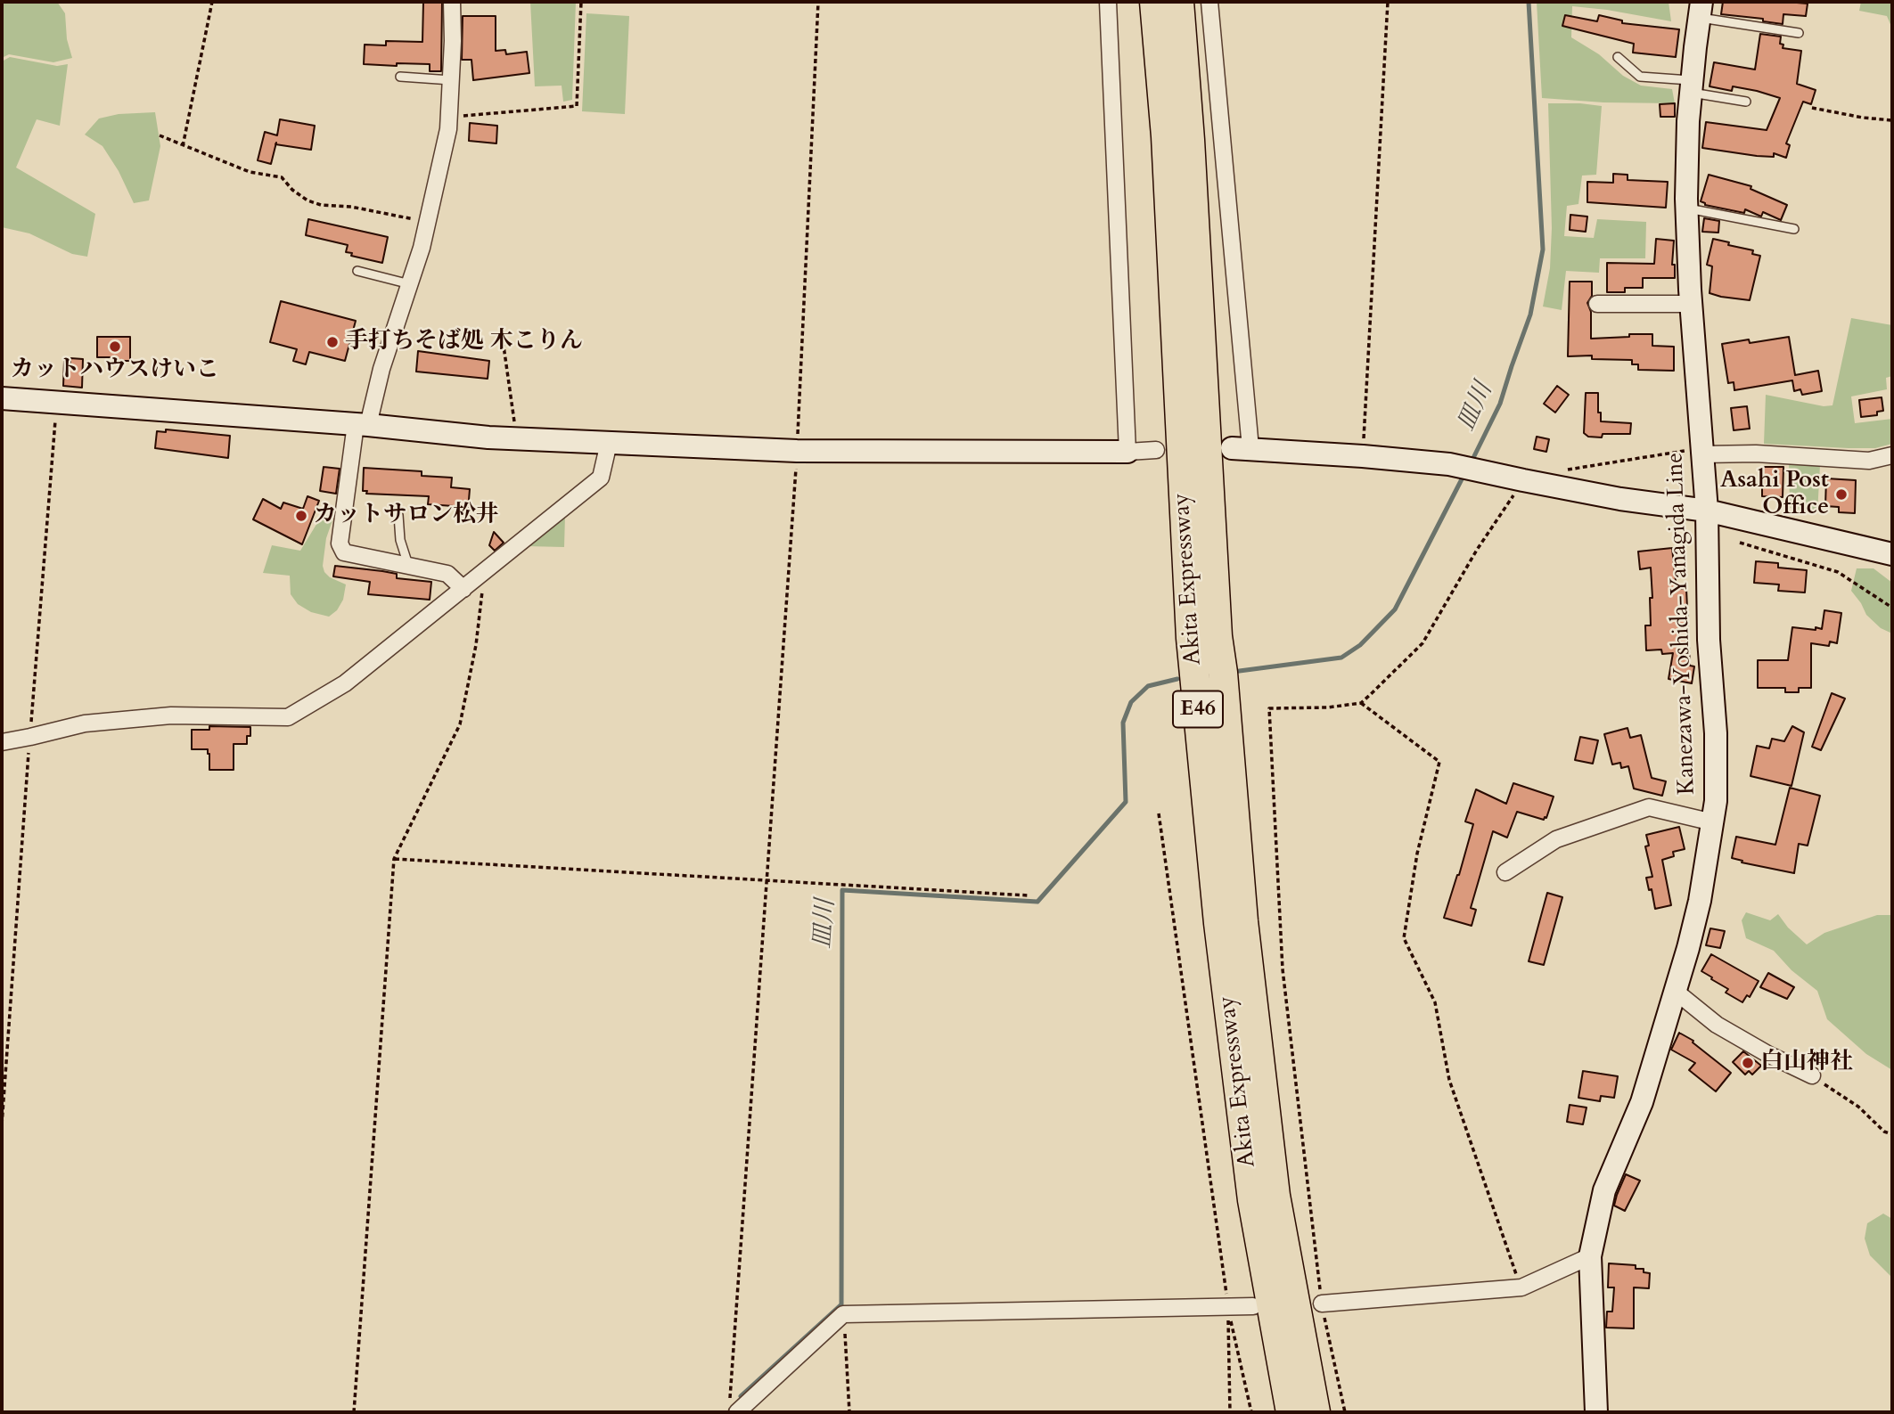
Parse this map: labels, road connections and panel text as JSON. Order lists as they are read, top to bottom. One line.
{"streets":{"highway":["Akita Expressway","E46"],"street":["Kanezawa-Yoshida-Yanagida Line"]},"water":["皿川"],"places":["手打ちそば処 木こりん","カットハウスけいこ","Asahi Post Office","カットサロン松井","白山神社"]}
